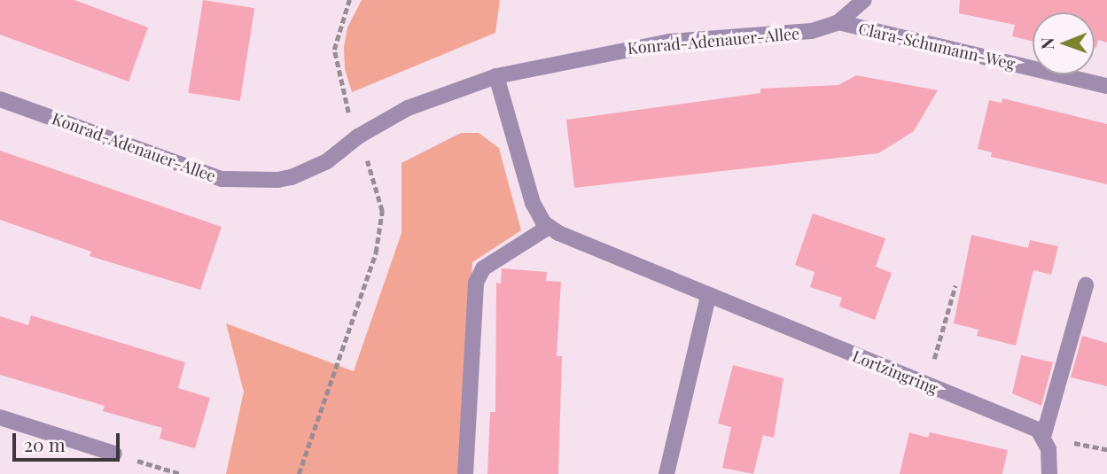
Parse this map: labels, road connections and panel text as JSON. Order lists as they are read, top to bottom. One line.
{"streets":{"street":["Konrad-Adenauer-Allee","Clara-Schumann-Weg","Lortzingring"]},"crossings":[["Konrad-Adenauer-Allee","Clara-Schumann-Weg"]],"scale_bar":"20 m","north":"left"}
